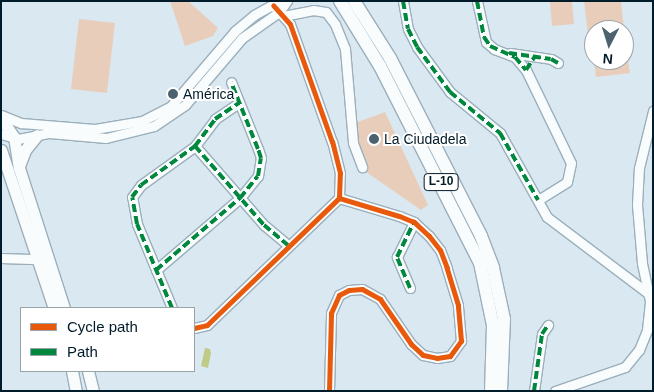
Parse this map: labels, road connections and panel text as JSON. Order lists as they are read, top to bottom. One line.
{"streets":{"highway":["L-10"]},"places":["América","La Ciudadela"],"legend":["Cycle path","Path"],"north":"bottom"}
